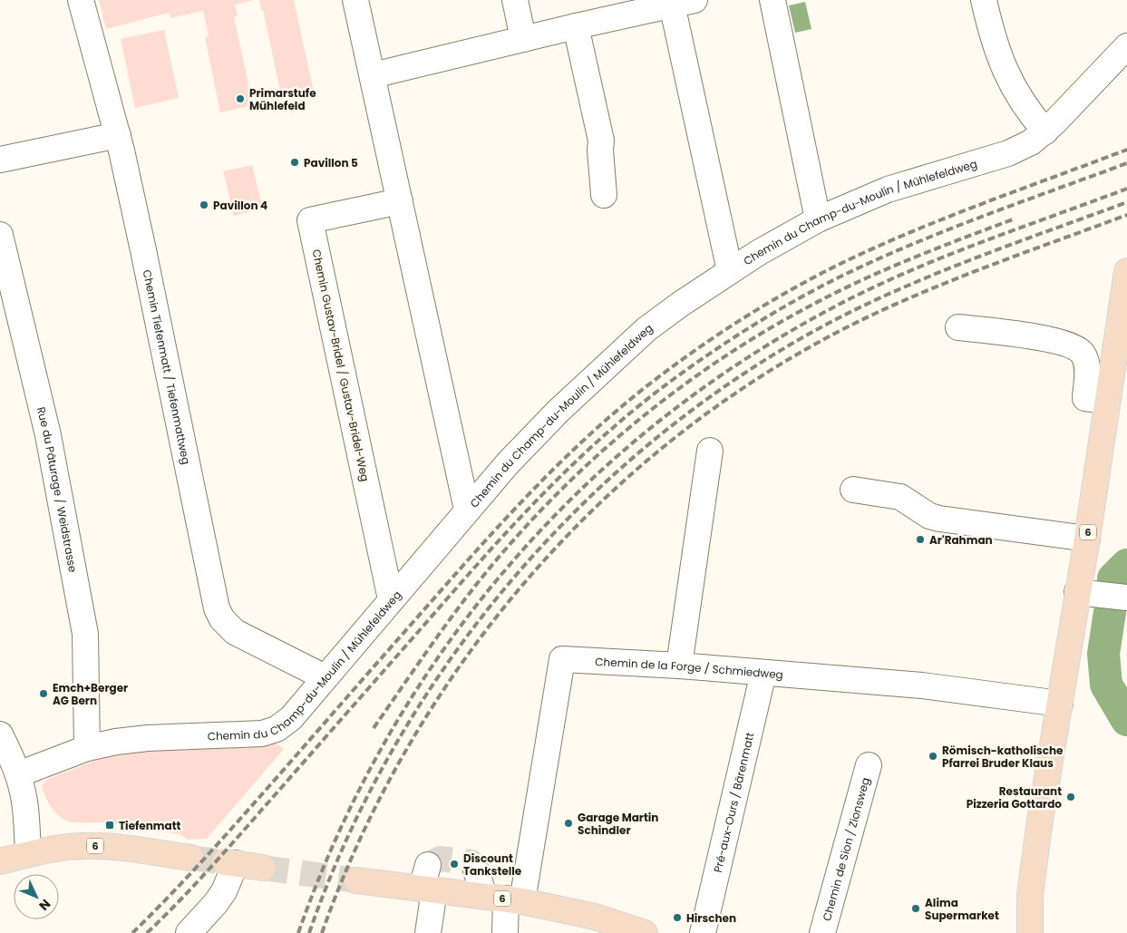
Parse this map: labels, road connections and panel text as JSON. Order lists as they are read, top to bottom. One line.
{"streets":{"main road":["6"],"street":["Chemin du Champ-du-Moulin / Mühlefeldweg","Chemin Gustav-Bridel / Gustav-Bridel-Weg","Chemin Tiefenmatt / Tiefenmattweg","Rue du Pâturage / Weidstrasse","Chemin de la Forge / Schmiedweg","Pré-aux-Ours / Bärenmatt","Chemin de Sion / Zionsweg"]},"crossings":[["Chemin du Champ-du-Moulin / Mühlefeldweg","Chemin Gustav-Bridel / Gustav-Bridel-Weg"],["Chemin du Champ-du-Moulin / Mühlefeldweg","Chemin Tiefenmatt / Tiefenmattweg"],["Chemin du Champ-du-Moulin / Mühlefeldweg","Rue du Pâturage / Weidstrasse"],["6","Chemin de la Forge / Schmiedweg"],["Chemin de la Forge / Schmiedweg","Pré-aux-Ours / Bärenmatt"]],"places":{"other":["Primarstufe Mühlefeld","Pavillon 5","Pavillon 4","Ar'Rahman","Emch+Berger AG Bern","Römisch-katholische Pfarrei Bruder Klaus","Restaurant Pizzeria Gottardo","Garage Martin Schindler","Discount Tankstelle","Alima Supermarket","Hirschen"],"transit":["Tiefenmatt"]},"north":"bottom right"}
